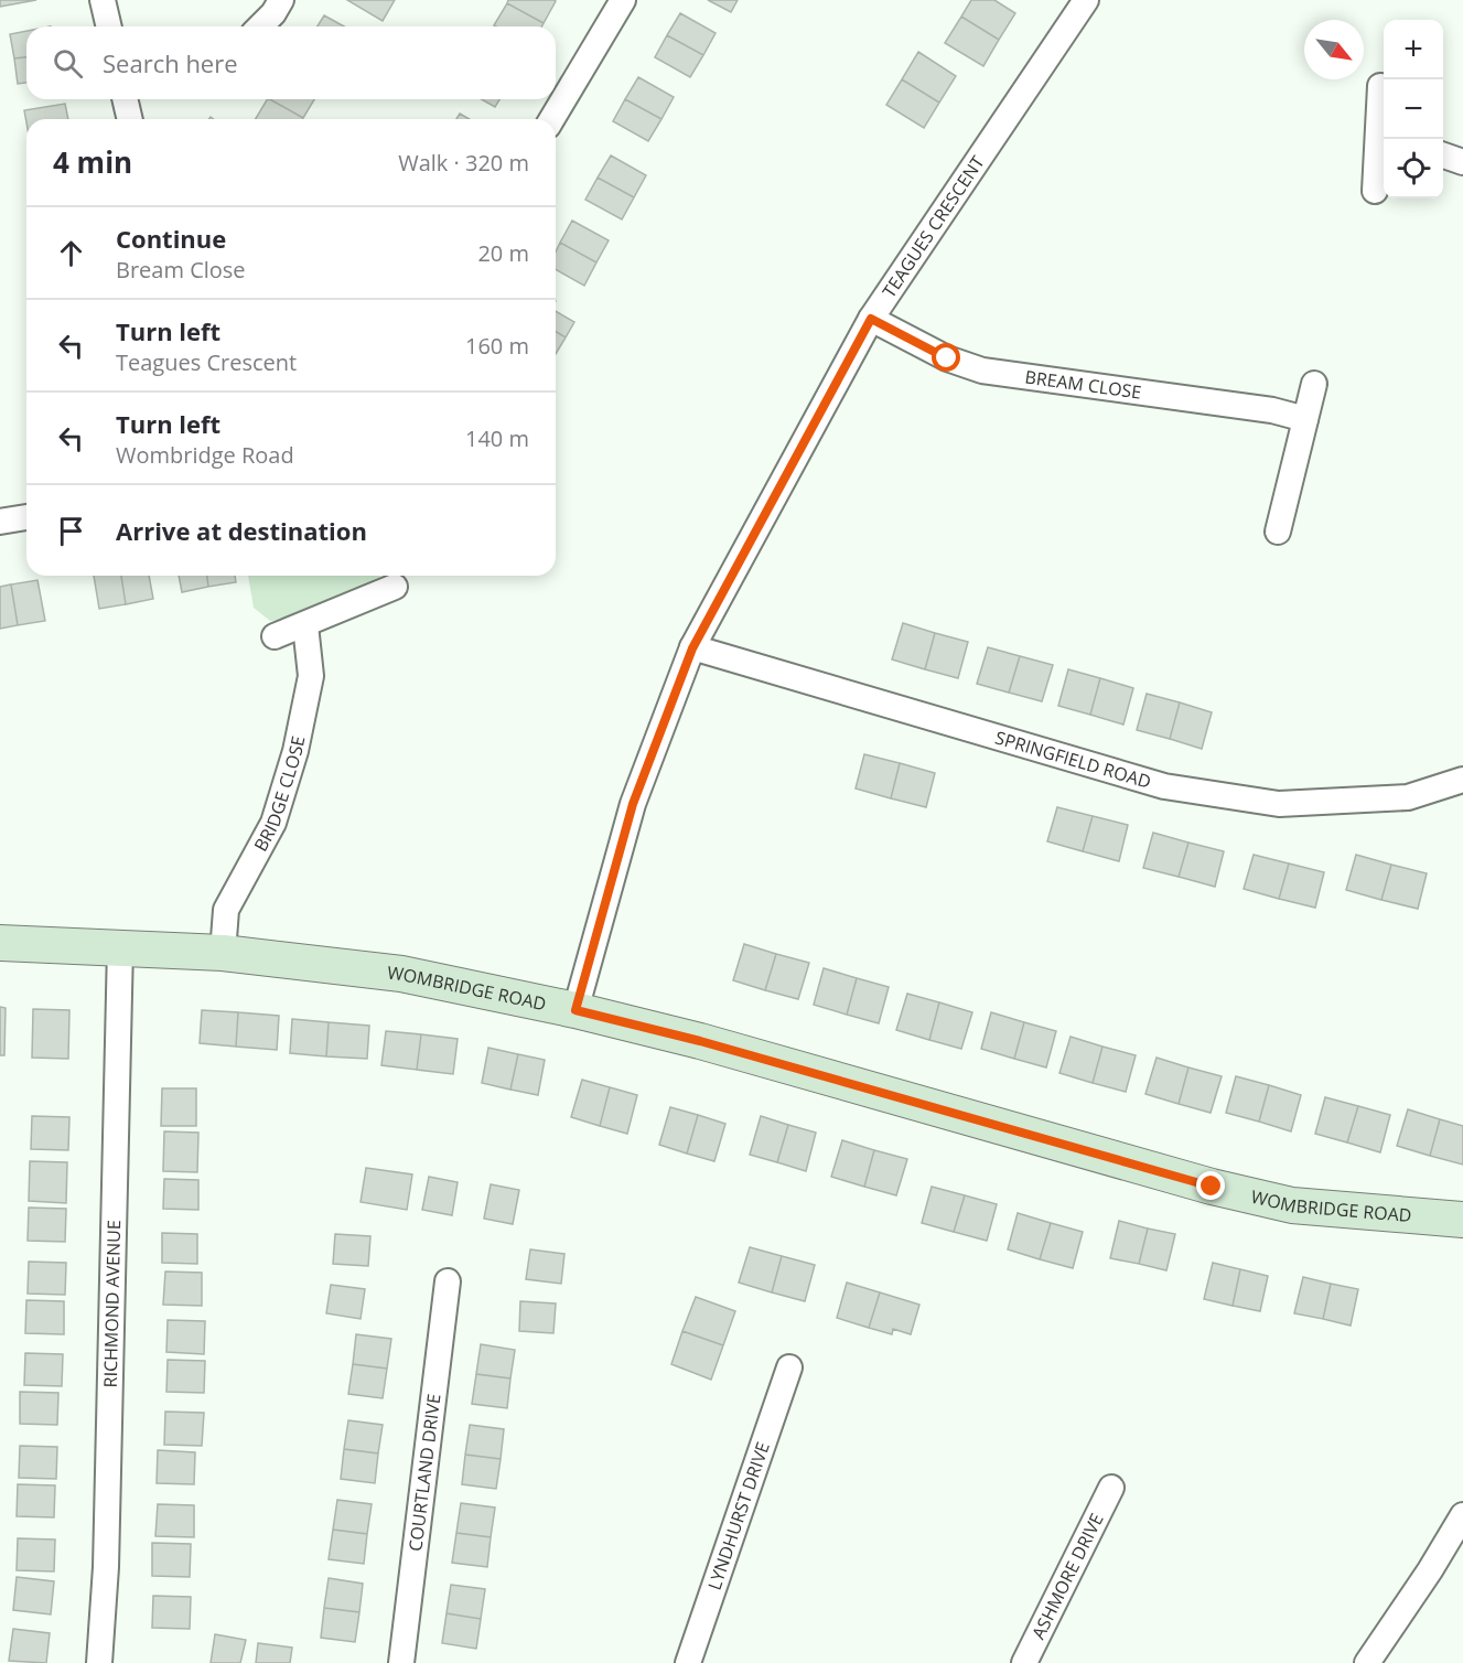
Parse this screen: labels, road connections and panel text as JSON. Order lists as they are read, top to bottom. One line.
{"streets":{"street":["TEAGUES CRESCENT","BREAM CLOSE","SPRINGFIELD ROAD","BRIDGE CLOSE","WOMBRIDGE ROAD","RICHMOND AVENUE","COURTLAND DRIVE","LYNDHURST DRIVE","ASHMORE DRIVE"]},"crossings":[["TEAGUES CRESCENT","BREAM CLOSE"],["TEAGUES CRESCENT","SPRINGFIELD ROAD"],["TEAGUES CRESCENT","WOMBRIDGE ROAD"],["BRIDGE CLOSE","WOMBRIDGE ROAD"],["WOMBRIDGE ROAD","RICHMOND AVENUE"]],"north":"bottom right","page":{"map_buttons":["+","−"],"search":"Search here","heading":["4 min","Walk · 320 m"],"list":[["Continue","Bream Close","20 m"],["Turn left","Teagues Crescent","160 m"],["Turn left","Wombridge Road","140 m"],"Arrive at destination"]}}
